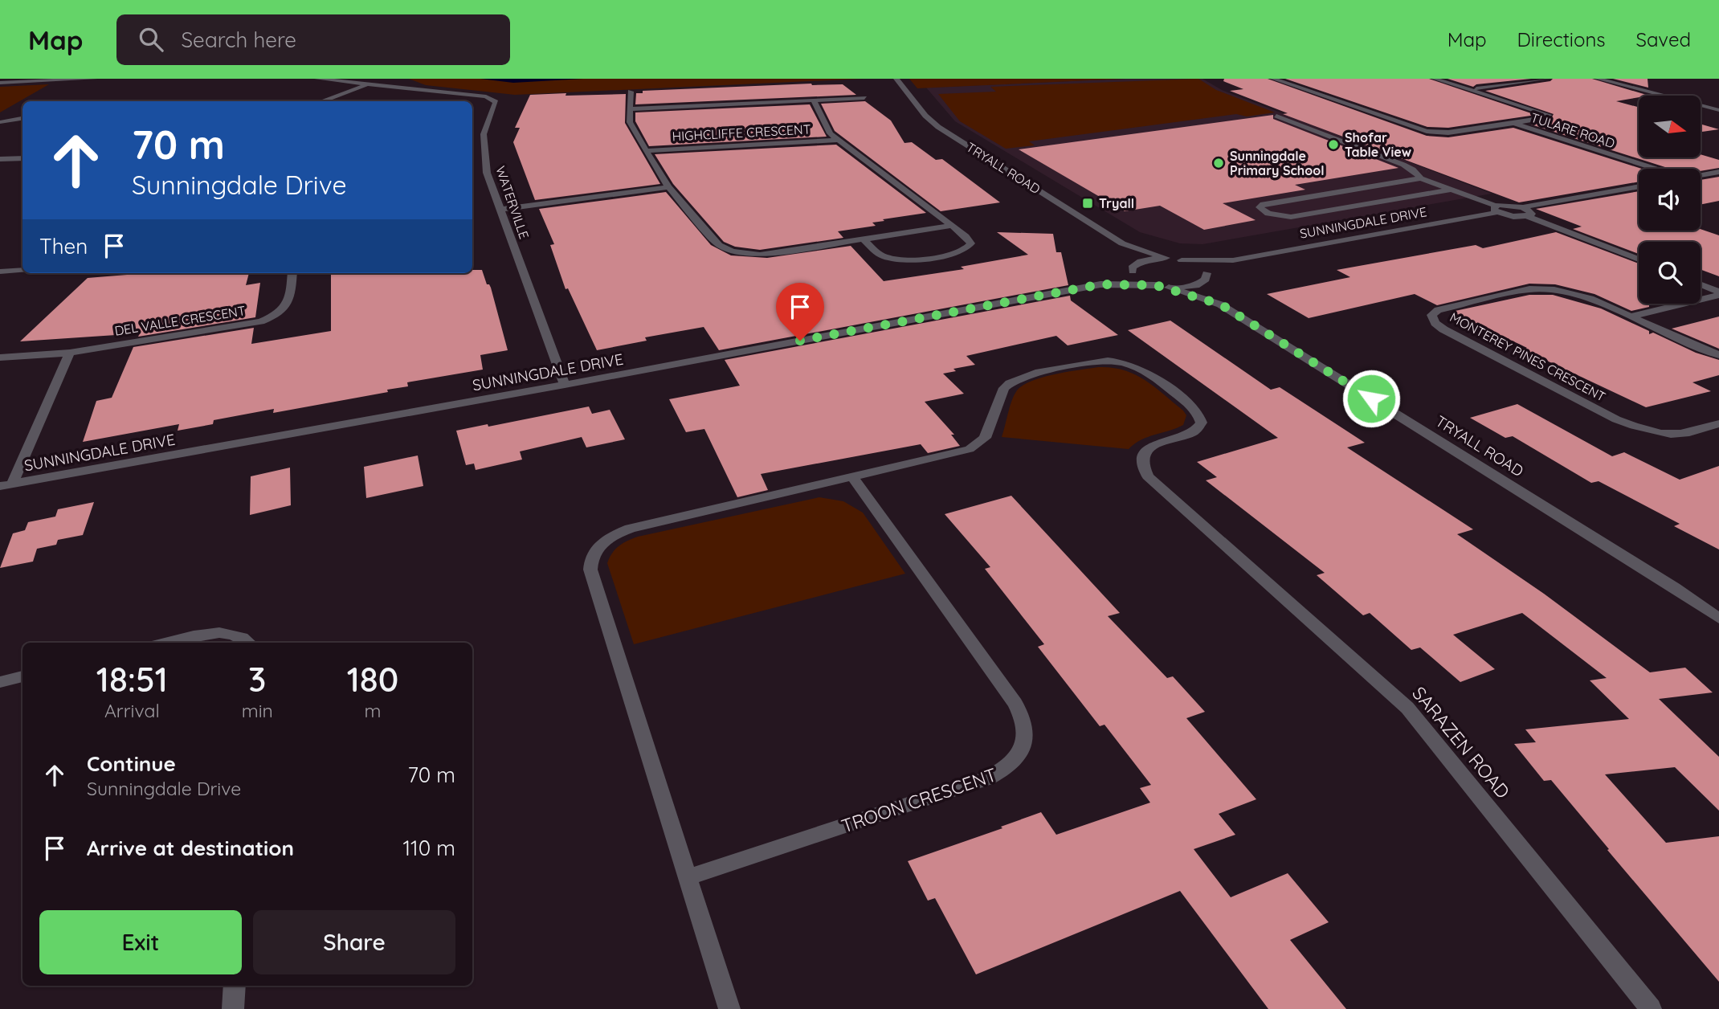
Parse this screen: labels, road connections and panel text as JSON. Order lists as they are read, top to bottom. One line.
{"streets":{"street":["TULARE ROAD","HIGHCLIFFE CRESCENT","TRYALL ROAD","WATERVILLE","SUNNINGDALE DRIVE","DEL VALLE CRESCENT","MONTEREY PINES CRESCENT","SARAZEN ROAD","TROON CRESCENT"]},"crossings":[["TRYALL ROAD","SUNNINGDALE DRIVE"],["WATERVILLE","SUNNINGDALE DRIVE"],["SARAZEN ROAD","TROON CRESCENT"]],"places":{"other":["Shofar Table View","Sunningdale Primary School"],"transit":["Tryall"]},"north":"right","page":{"header":"Map","search":"Search here","nav":["Map","Directions","Saved"],"turn":["70 m","Sunningdale Drive"],"then":"Then","eta":["18:51","Arrival","3","min","180","m"],"list":[{"name":"Continue","note":"Sunningdale Drive","value":"70 m"},{"name":"Arrive at destination","value":"110 m"}],"buttons":["Exit","Share"]}}
